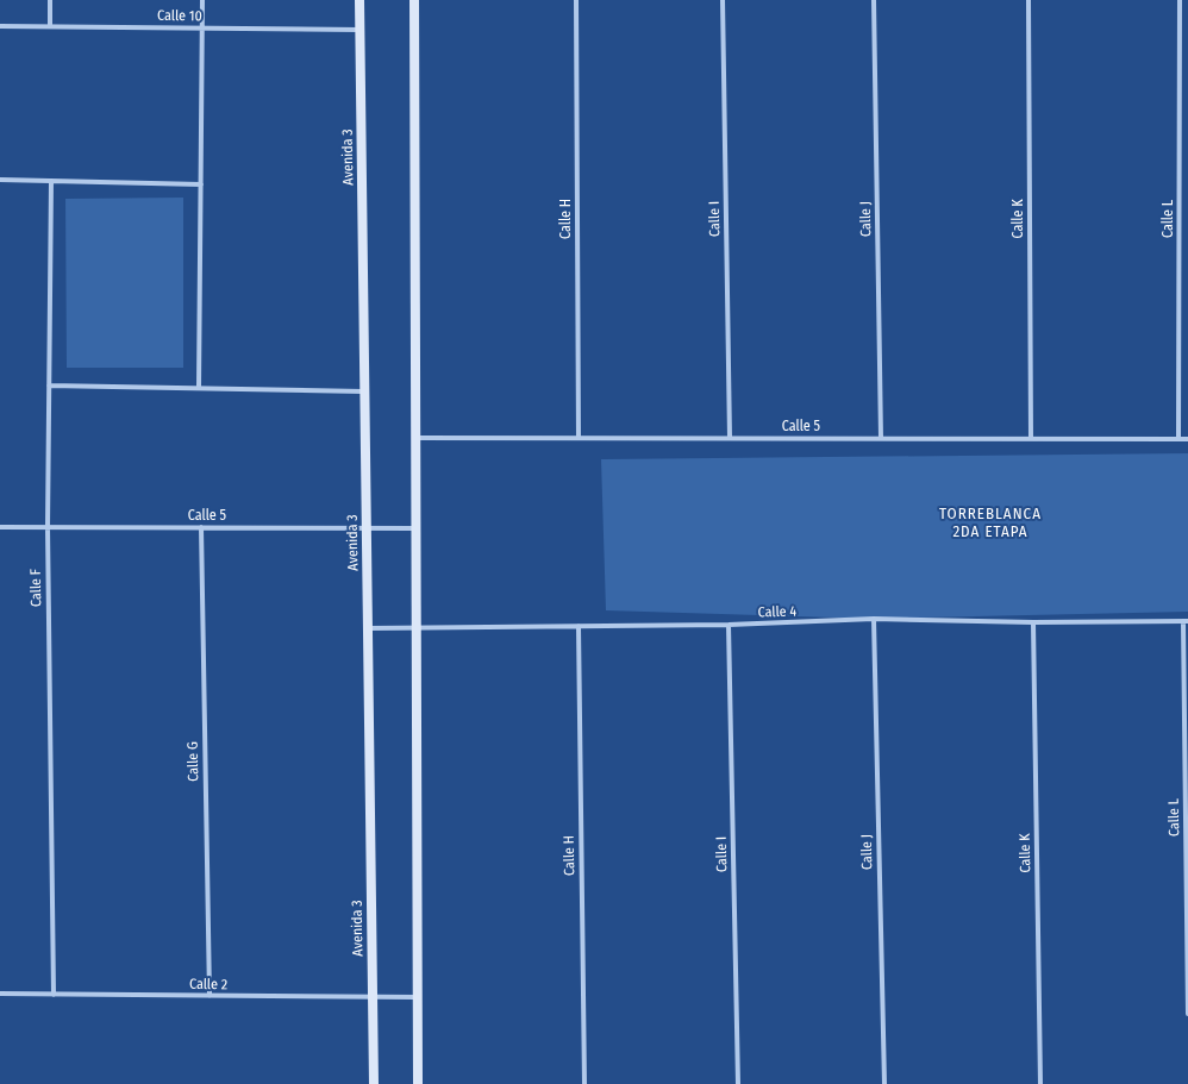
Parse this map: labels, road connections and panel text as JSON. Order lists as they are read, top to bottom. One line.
{"streets":{"street":["Calle 10","Avenida 3","Calle H","Calle I","Calle J","Calle K","Calle L","Calle 5","Calle F","Calle 4","Calle G","Calle 2"]},"crossings":[["Calle 10","Avenida 3"],["Avenida 3","Calle 5"],["Avenida 3","Calle 4"],["Avenida 3","Calle 2"],["Calle H","Calle 5"],["Calle H","Calle 4"],["Calle I","Calle 5"],["Calle I","Calle 4"],["Calle J","Calle 5"],["Calle J","Calle 4"],["Calle K","Calle 5"],["Calle K","Calle 4"],["Calle L","Calle 5"],["Calle L","Calle 4"],["Calle 5","Calle F"],["Calle 5","Calle G"],["Calle F","Calle 2"],["Calle G","Calle 2"]],"districts":["TORREBLANCA 2DA ETAPA"]}
